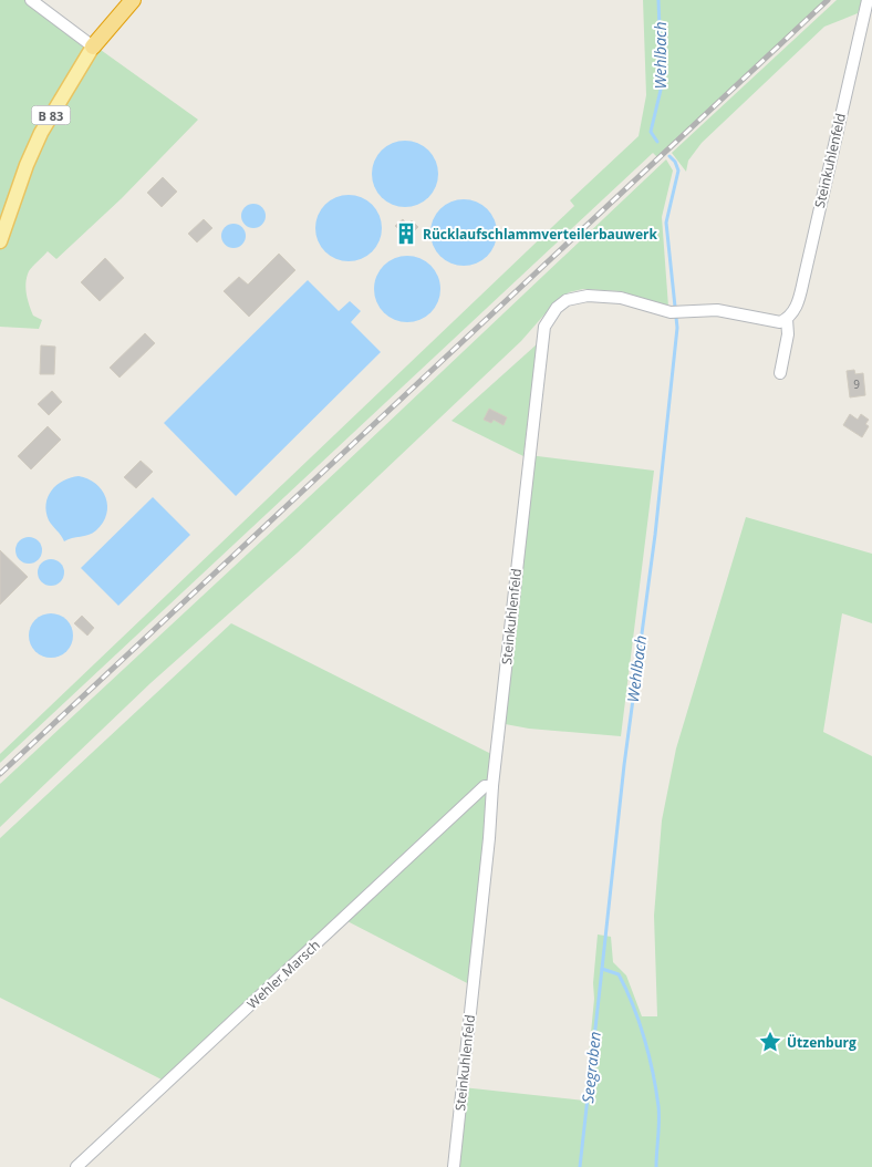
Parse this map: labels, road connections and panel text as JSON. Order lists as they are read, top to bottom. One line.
{"streets":{"highway":["B 83"],"street":["Steinkuhlenfeld","Wehler Marsch"]},"crossings":[["Steinkuhlenfeld","Wehler Marsch"]],"water":["Wehlbach","Seegraben"],"places":{"building":["Rücklaufschlammverteilerbauwerk"],"place":["Ützenburg"]},"house_numbers":["9"]}
